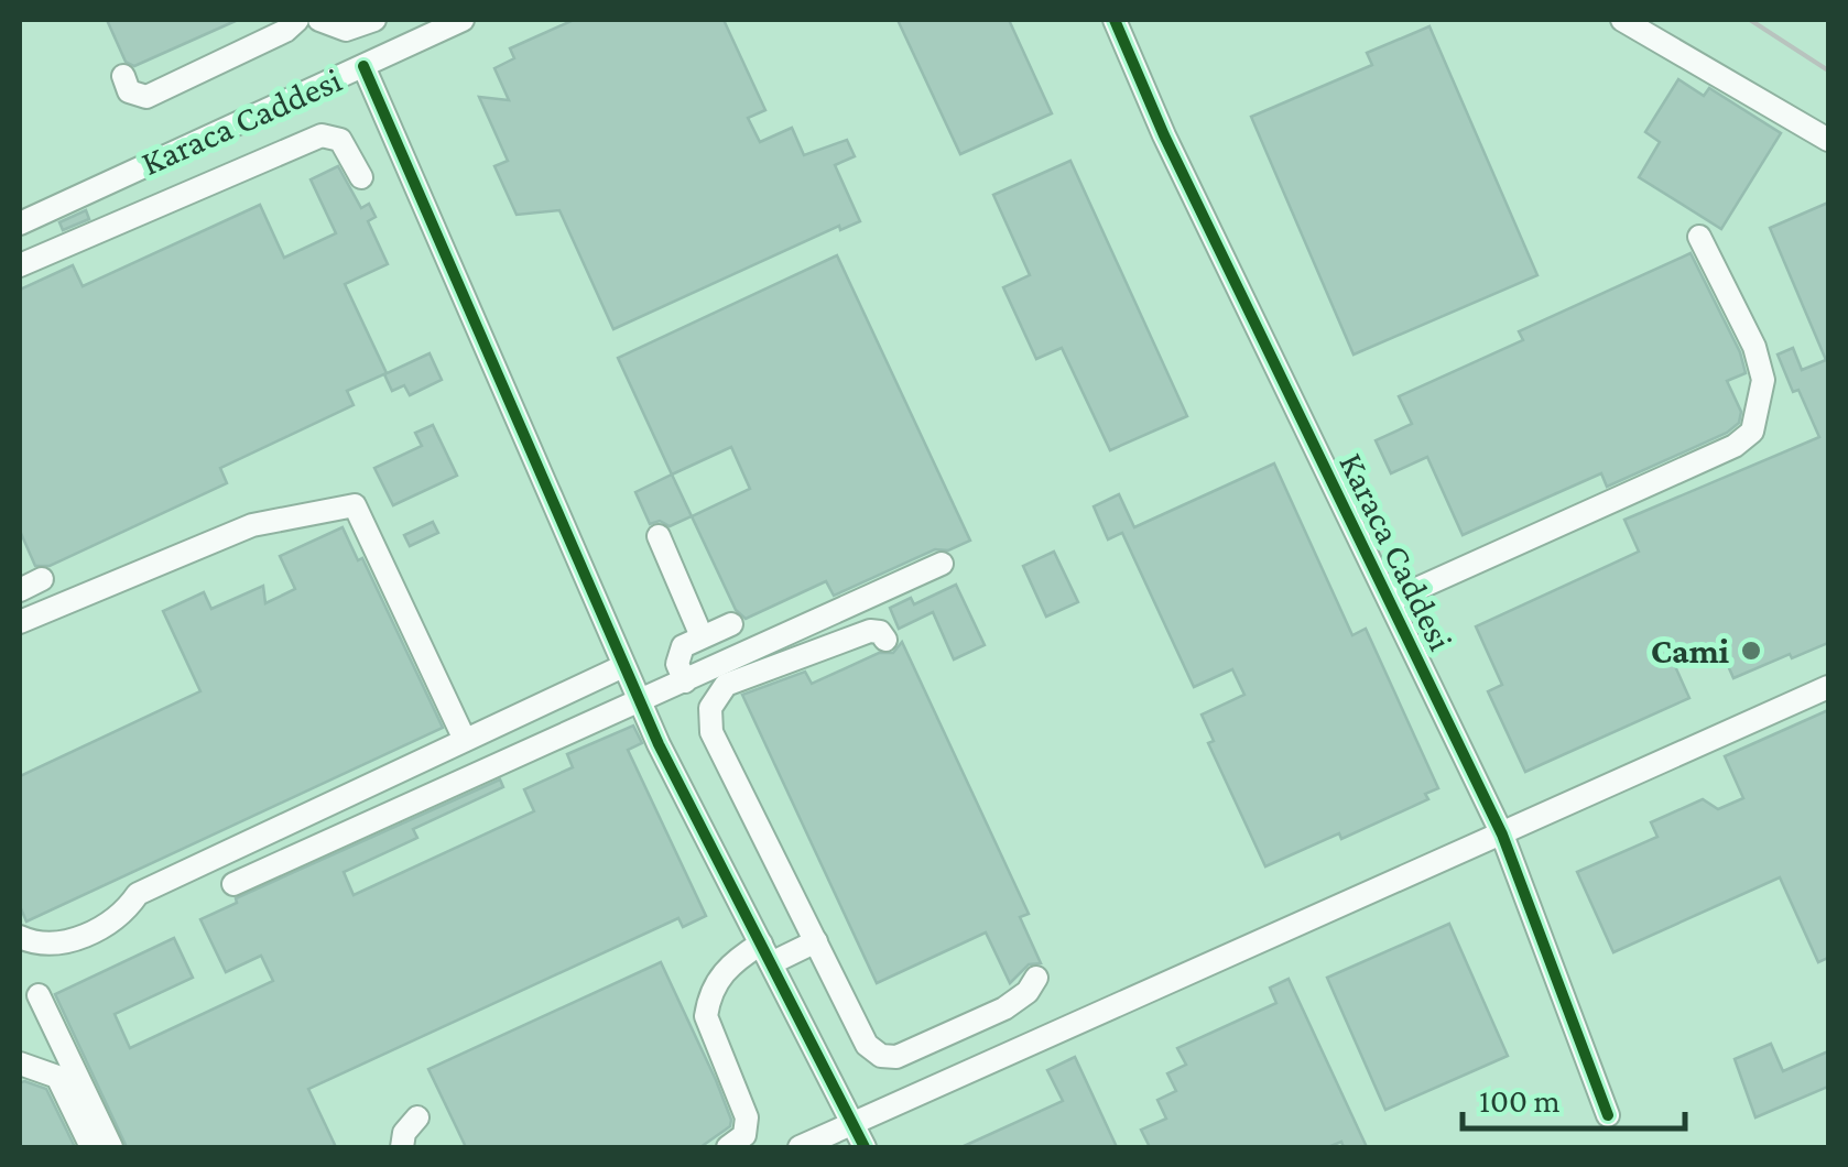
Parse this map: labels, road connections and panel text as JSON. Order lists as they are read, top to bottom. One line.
{"streets":{"street":["Karaca Caddesi"]},"places":["Cami"],"scale_bar":"100 m"}
